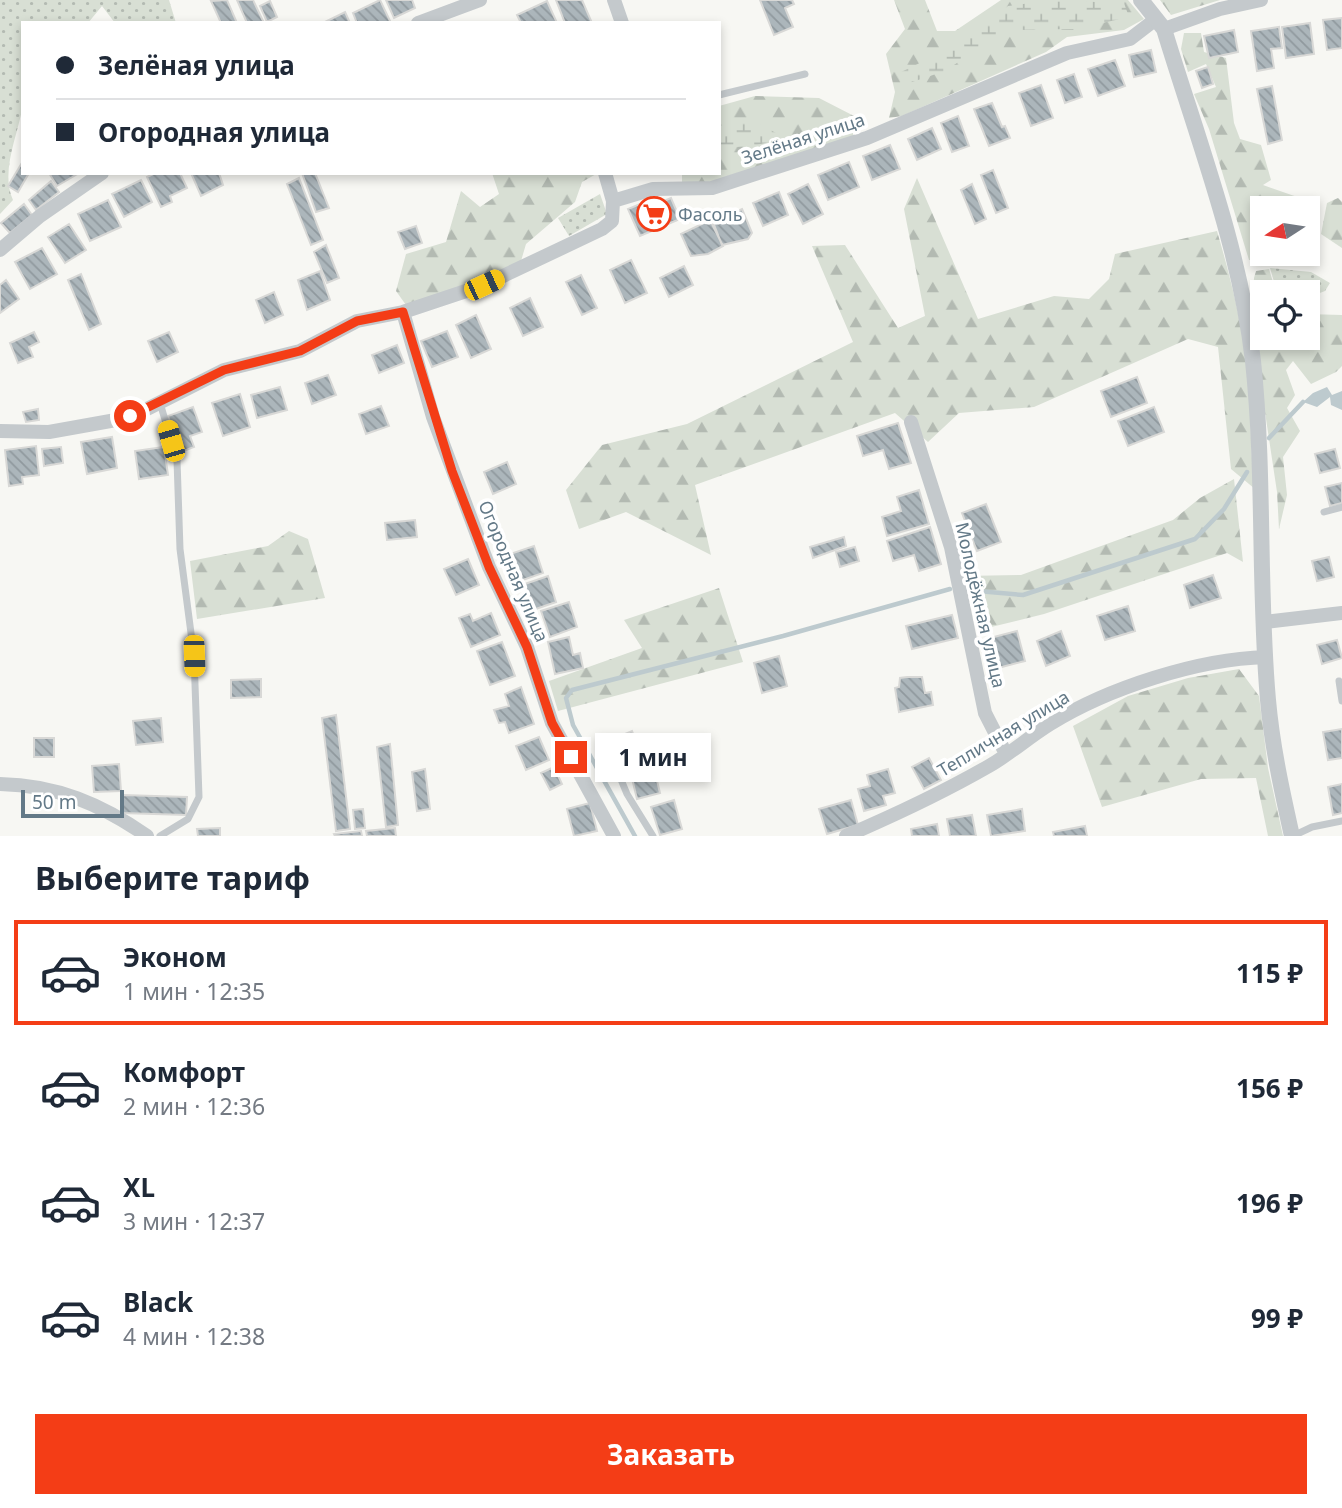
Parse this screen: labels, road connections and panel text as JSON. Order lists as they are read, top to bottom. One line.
{"streets":{"street":["Зелёная улица","Огородная улица","Молодёжная улица","Тепличная улица"]},"crossings":[["Молодёжная улица","Тепличная улица"]],"places":{"supermarket":["Фасоль"]},"scale_bar":"50 m","north":"left","page":{"banner":["Зелёная улица","Огородная улица"],"bubble":"1 мин","scale":"50 m","heading":"Выберите тариф","list":[{"name":"Эконом","note":"1 мин · 12:35","value":"115 ₽"},{"name":"Комфорт","note":"2 мин · 12:36","value":"156 ₽"},{"name":"XL","note":"3 мин · 12:37","value":"196 ₽"},{"name":"Black","note":"4 мин · 12:38","value":"99 ₽"}],"buttons":"Заказать"}}
